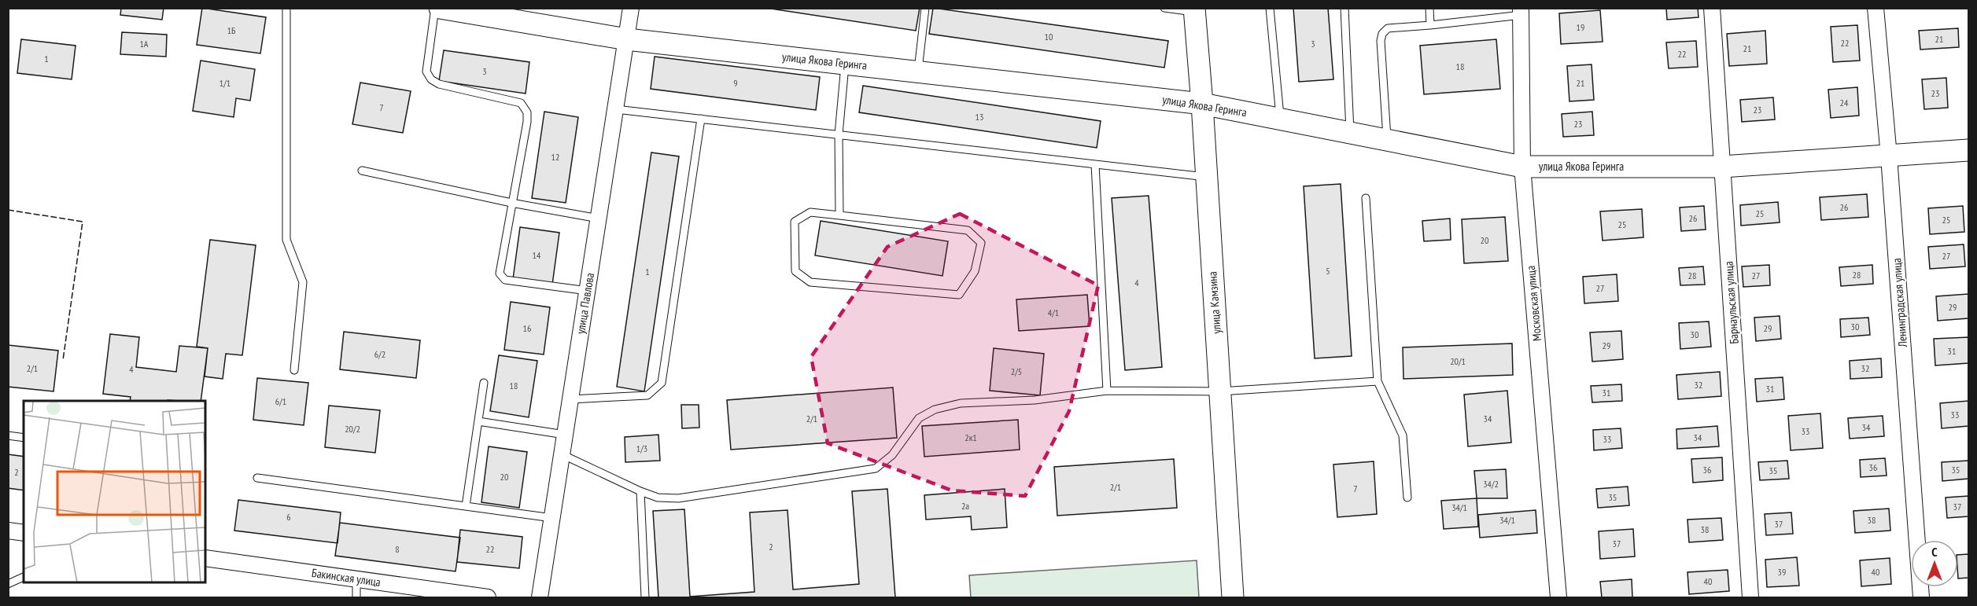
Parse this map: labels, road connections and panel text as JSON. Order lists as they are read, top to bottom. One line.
{"streets":{"street":["улица Якова Геринга","улица Камзина","Барнаульская улица","Ленинградская улица","улица Павлова","Московская улица","Бакинская улица"]},"crossings":[["улица Якова Геринга","улица Камзина"],["улица Якова Геринга","Барнаульская улица"],["улица Якова Геринга","Ленинградская улица"],["улица Якова Геринга","улица Павлова"],["улица Якова Геринга","Московская улица"]],"house_numbers":["19","1Б","10","21","22","1А","3","21","22","1","18","3","1/1","9","21","23","24","7","23","13","23","12","26","25","26","25","25","20","14","27","5","1","28","28","27","4","27","29","4/1","30","16","29","30","29","31","6/2","20/1","2/1","32","4","2/5","32","18","31","31","6/1","33","2/1","34","34","20/2","33","2к1","34","33","1/3","36","36","35","35","2","20","34/2","2/1","7","35","2а","37","34/1","6","34/1","38","37","38","37","2","8","22","39","40","40"],"north":"top"}
